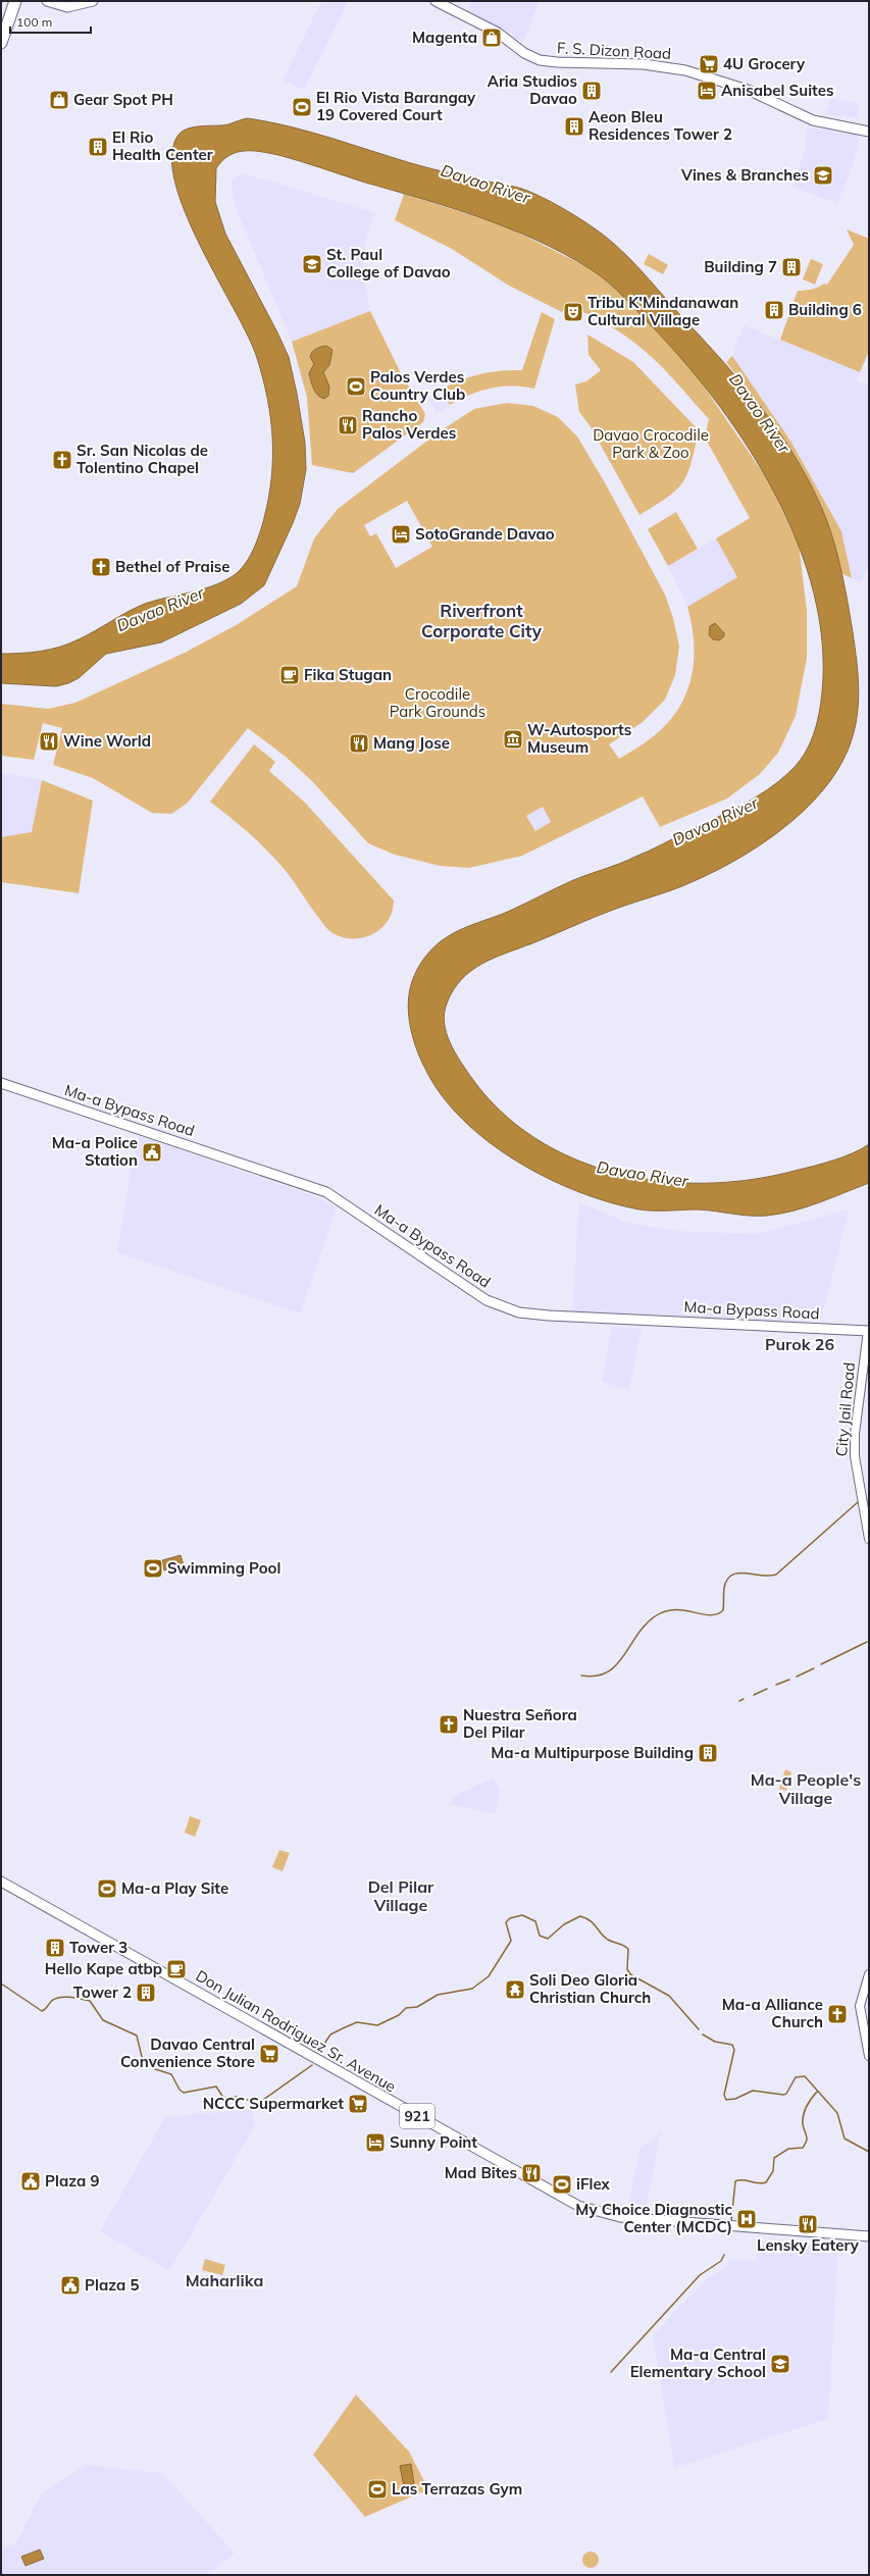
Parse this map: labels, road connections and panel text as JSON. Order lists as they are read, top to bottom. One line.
{"streets":{"main road":["F. S. Dizon Road","Ma-a Bypass Road","Don Julian Rodriguez Sr. Avenue","921"],"street":["City Jail Road"]},"crossings":[["Ma-a Bypass Road","City Jail Road"]],"districts":["Riverfront Corporate City","Purok 26","Ma-a People's Village","Del Pilar Village","Maharlika"],"water":["Davao River"],"parks":["Davao Crocodile Park & Zoo","Crocodile Park Grounds"],"places":{"shop":["Magenta","Gear Spot PH"],"supermarket":["4U Grocery","Davao Central Convenience Store","NCCC Supermarket"],"building":["Aria Studios Davao","Aeon Bleu Residences Tower 2","El Rio Health Center","Building 7","Building 6","Ma-a Multipurpose Building","Tower 3","Tower 2"],"hotel":["Anisabel Suites","SotoGrande Davao","Sunny Point"],"sports":["El Rio Vista Barangay 19 Covered Court","Palos Verdes Country Club","Swimming Pool","Ma-a Play Site","iFlex","Las Terrazas Gym"],"school or university":["Vines & Branches","St. Paul College of Davao","Ma-a Central Elementary School"],"theatre":["Tribu K'Mindanawan Cultural Village"],"restaurant":["Rancho Palos Verdes","Wine World","Mang Jose","Mad Bites","Lensky Eatery"],"church":["Sr. San Nicolas de Tolentino Chapel","Bethel of Praise","Nuestra Señora Del Pilar","Ma-a Alliance Church"],"cafe":["Fika Stugan","Hello Kape atbp"],"museum":["W-Autosports Museum"],"public building":["Ma-a Police Station","Plaza 9","Plaza 5"],"temple":["Soli Deo Gloria Christian Church"],"hospital":["My Choice Diagnostic Center (MCDC)"]},"scale_bar":"100 m"}
